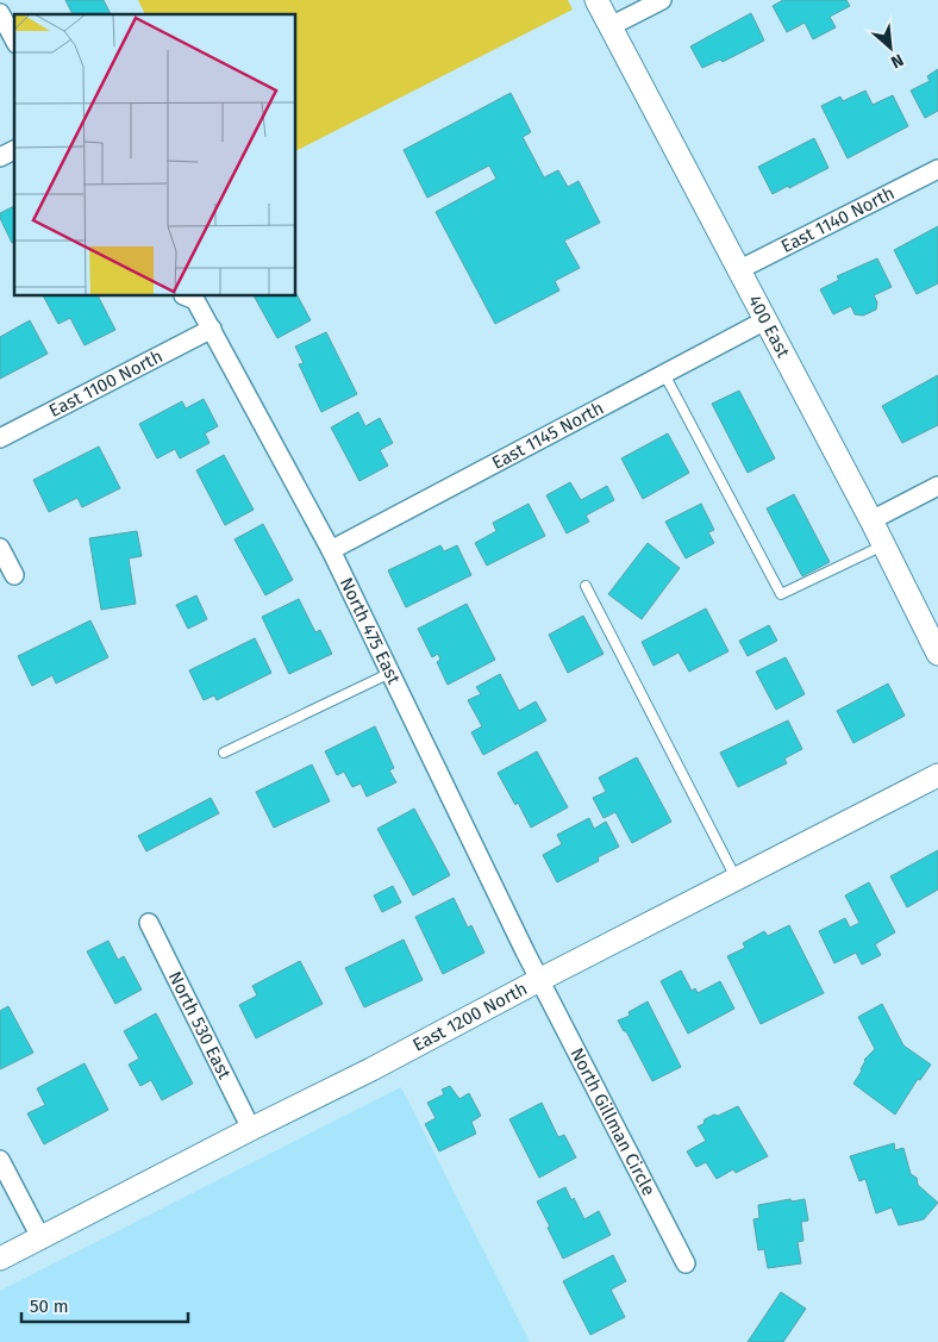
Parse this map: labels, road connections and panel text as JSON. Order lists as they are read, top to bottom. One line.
{"streets":{"street":["East 1140 North","400 East","East 1100 North","East 1145 North","North 475 East","East 1200 North","North 530 East","North Gillman Circle"]},"crossings":[["East 1140 North","400 East"],["400 East","East 1145 North"],["East 1100 North","North 475 East"],["East 1145 North","North 475 East"],["North 475 East","East 1200 North"],["North 475 East","North Gillman Circle"],["East 1200 North","North 530 East"],["East 1200 North","North Gillman Circle"]],"scale_bar":"50 m","north":"bottom right"}
